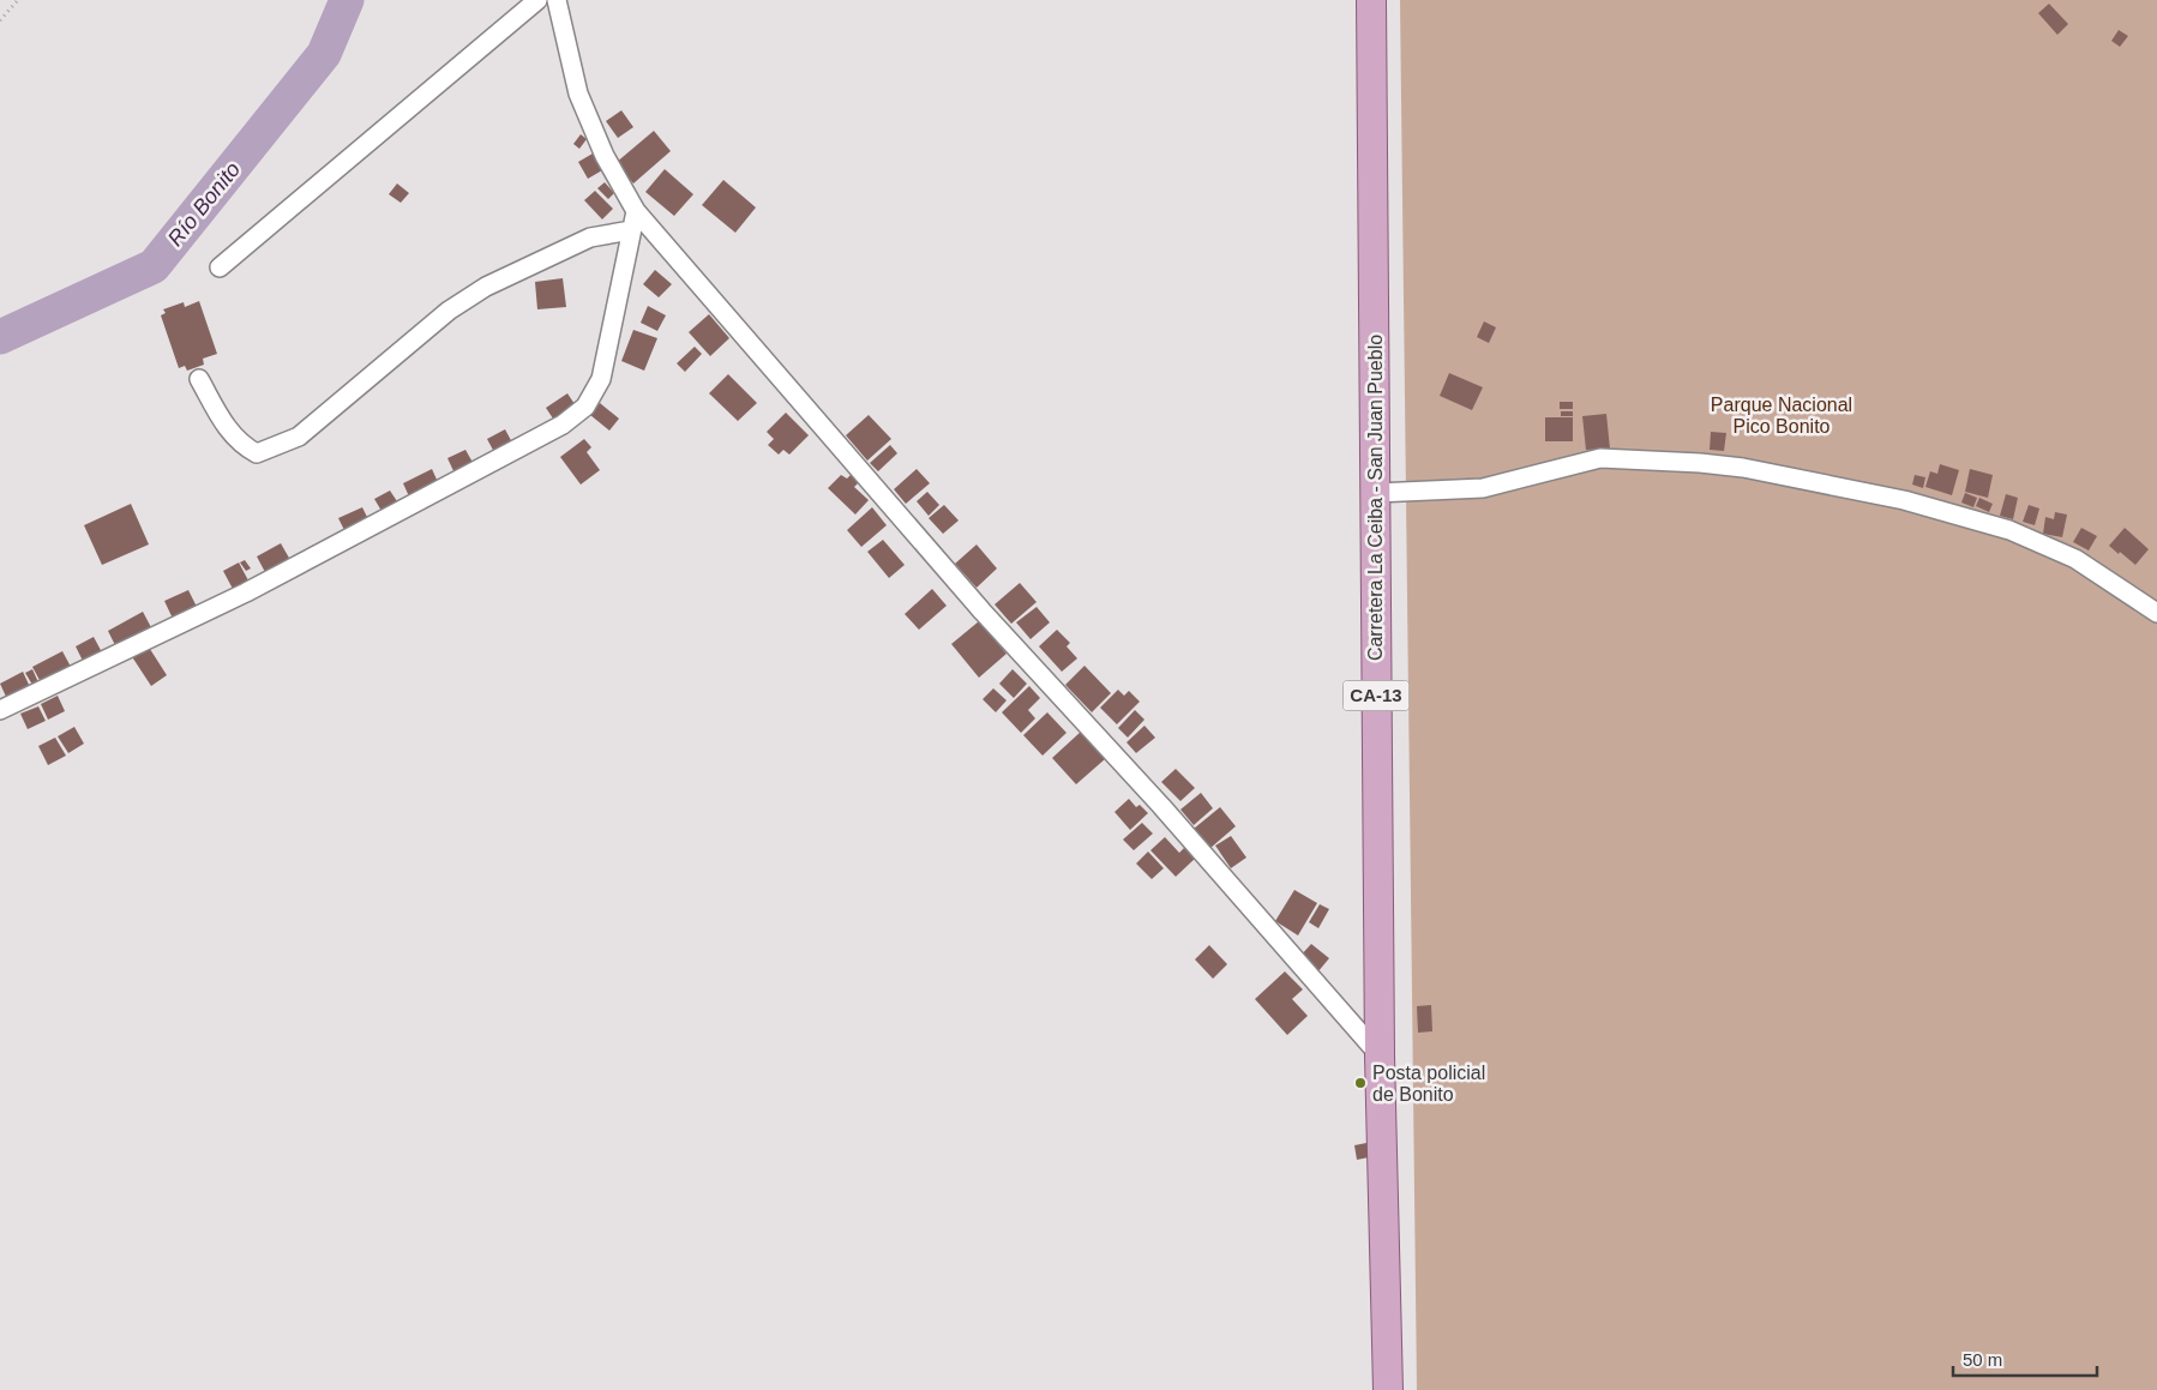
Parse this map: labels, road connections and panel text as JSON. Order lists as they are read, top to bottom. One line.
{"streets":{"main road":["Carretera La Ceiba - San Juan Pueblo","CA-13"]},"water":["Río Bonito"],"parks":["Parque Nacional Pico Bonito"],"places":["Posta policial de Bonito"],"scale_bar":"50 m"}
